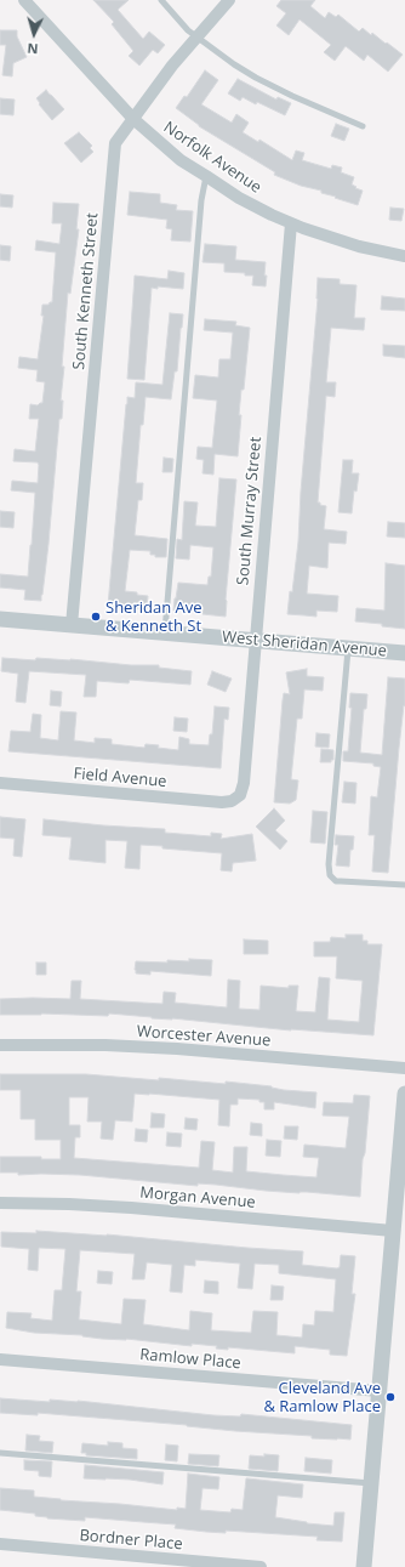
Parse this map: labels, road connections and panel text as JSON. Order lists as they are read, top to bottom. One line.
{"streets":{"street":["Norfolk Avenue","South Kenneth Street","South Murray Street","West Sheridan Avenue","Field Avenue","Worcester Avenue","Morgan Avenue","Ramlow Place","Bordner Place"]},"crossings":[["Norfolk Avenue","South Kenneth Street"],["Norfolk Avenue","South Murray Street"],["South Kenneth Street","West Sheridan Avenue"],["South Murray Street","West Sheridan Avenue"],["South Murray Street","Field Avenue"]],"places":["Sheridan Ave & Kenneth St","Cleveland Ave & Ramlow Place"],"north":"bottom"}
